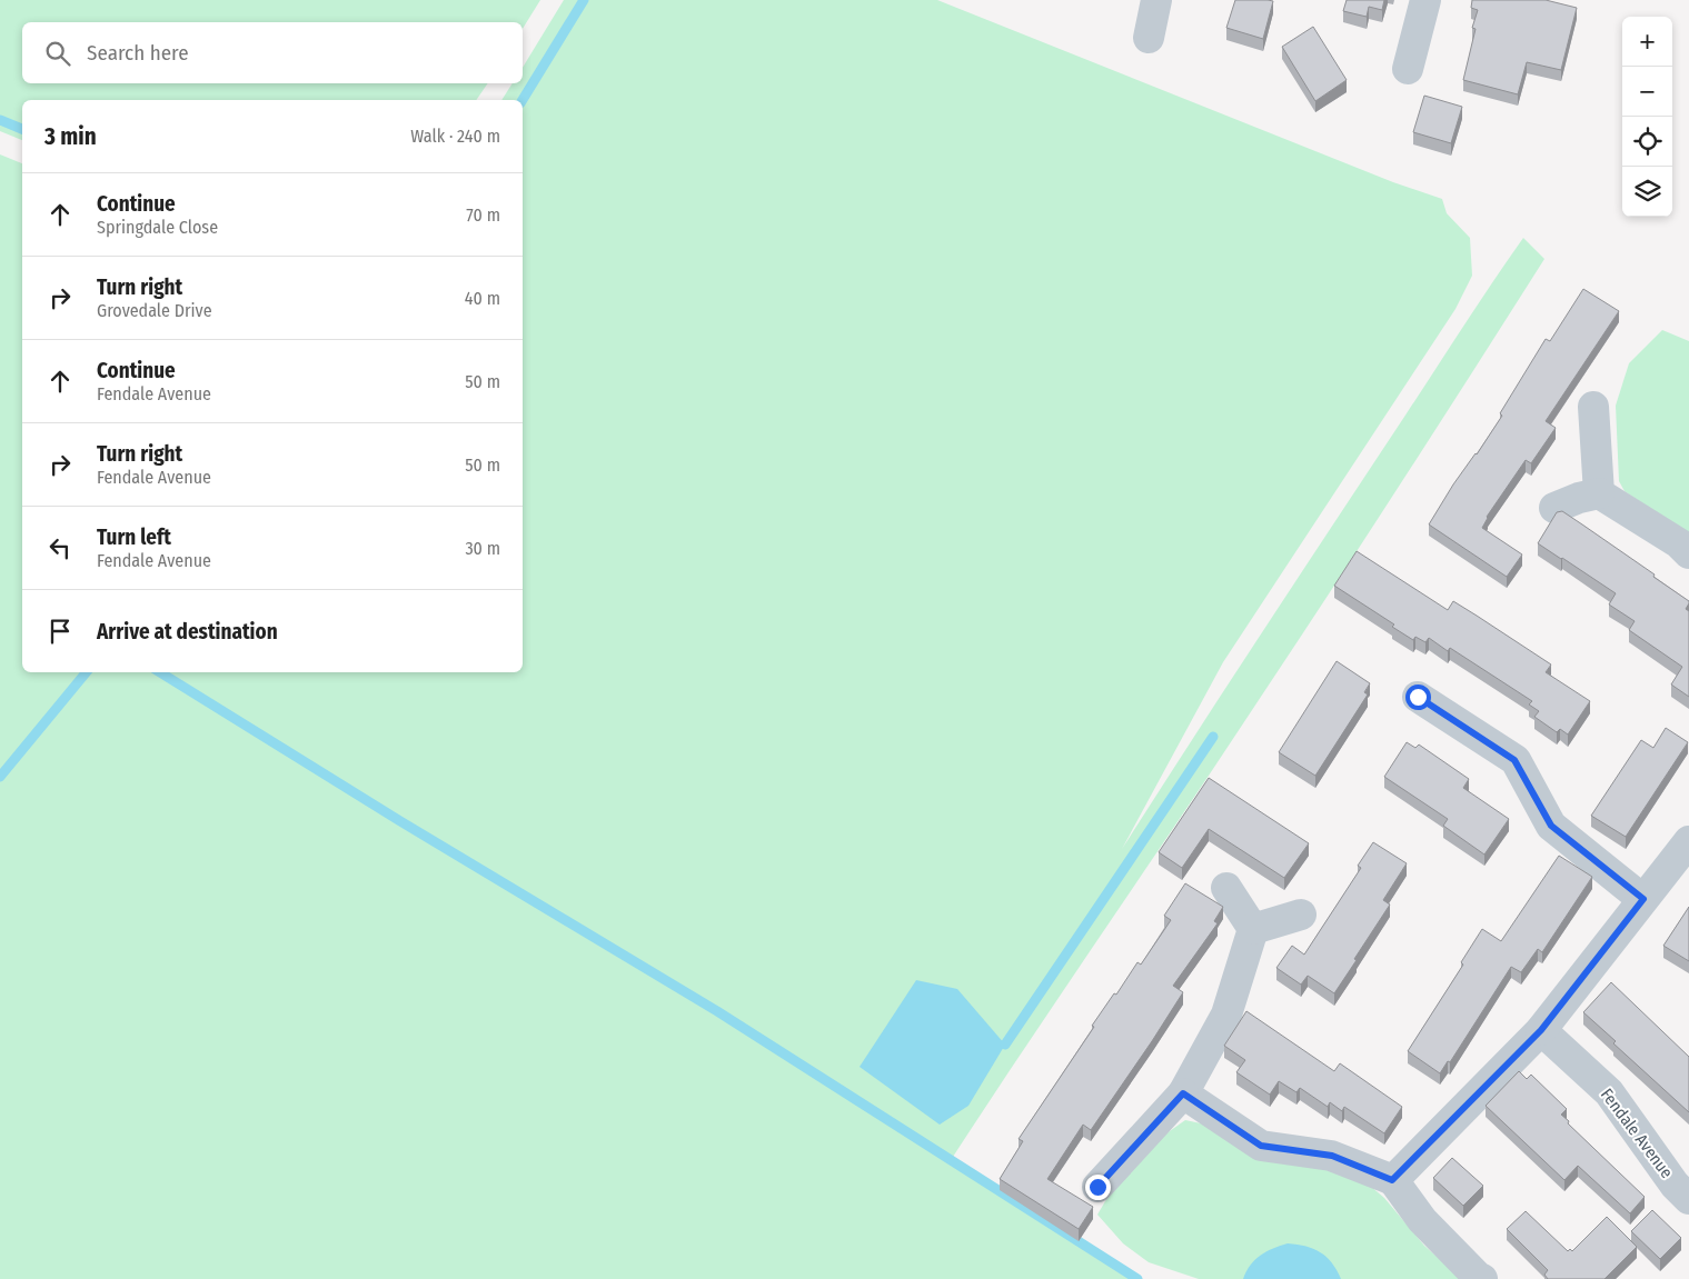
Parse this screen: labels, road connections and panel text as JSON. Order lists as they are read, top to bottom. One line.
{"streets":{"street":["Fendale Avenue"]},"page":{"map_buttons":["+","−"],"search":"Search here","heading":["3 min","Walk · 240 m"],"list":[["Continue","Springdale Close","70 m"],["Turn right","Grovedale Drive","40 m"],["Continue","Fendale Avenue","50 m"],["Turn right","Fendale Avenue","50 m"],["Turn left","Fendale Avenue","30 m"],"Arrive at destination"]}}
